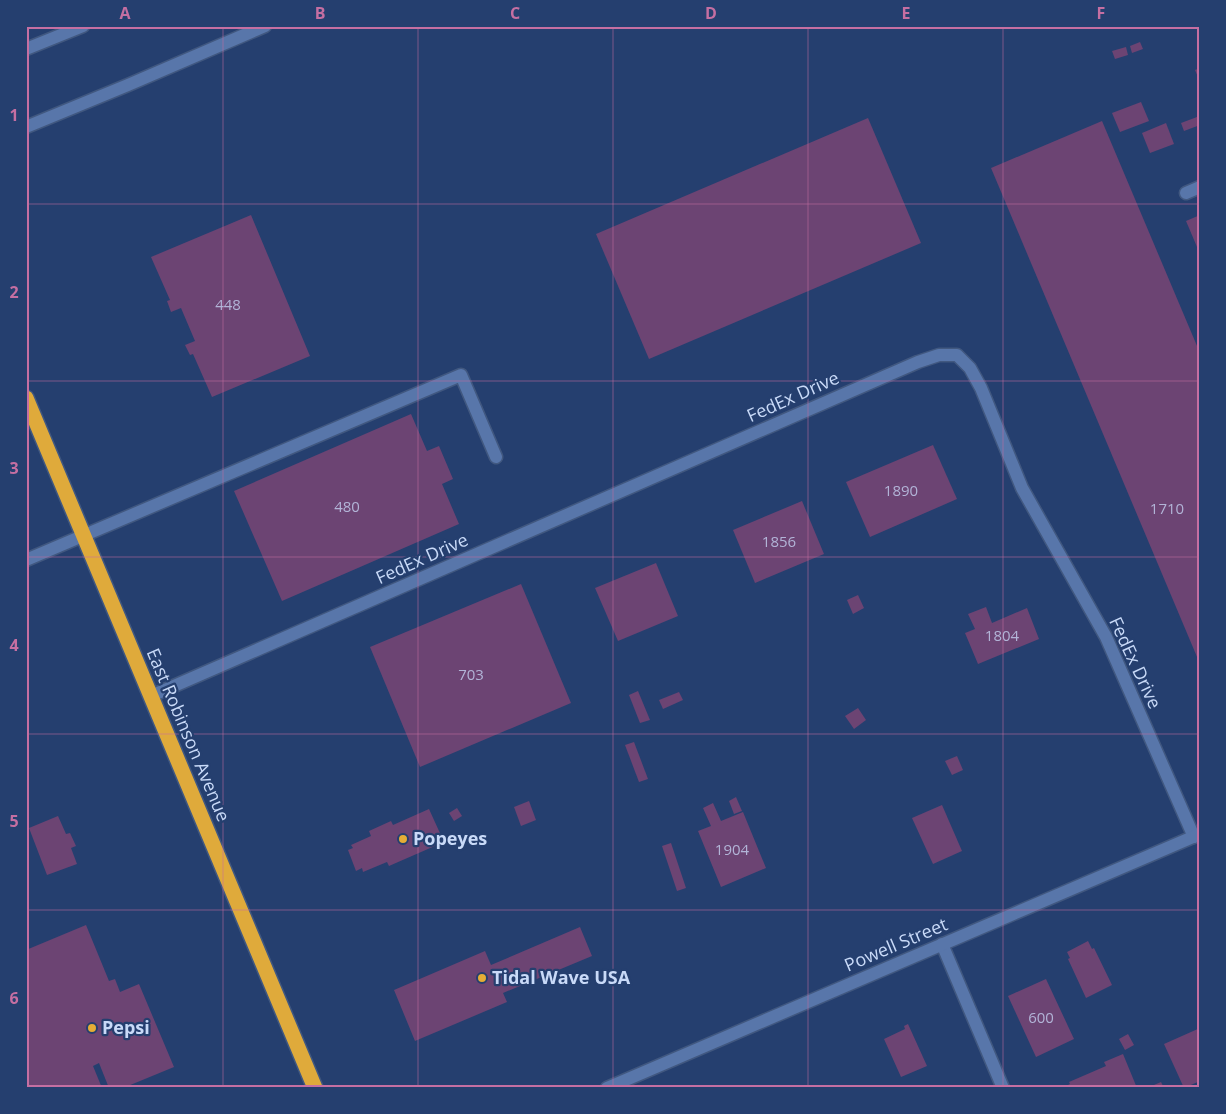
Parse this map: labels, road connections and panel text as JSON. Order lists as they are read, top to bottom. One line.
{"streets":{"highway":["East Robinson Avenue"],"street":["FedEx Drive","Powell Street"]},"crossings":[["FedEx Drive","East Robinson Avenue"],["FedEx Drive","Powell Street"]],"places":["Popeyes","Tidal Wave USA","Pepsi"],"house_numbers":["448","1890","480","1710","1856","1804","703","1904","600"],"grid":{"columns":["A","B","C","D","E","F"],"rows":["1","2","3","4","5","6"]}}
